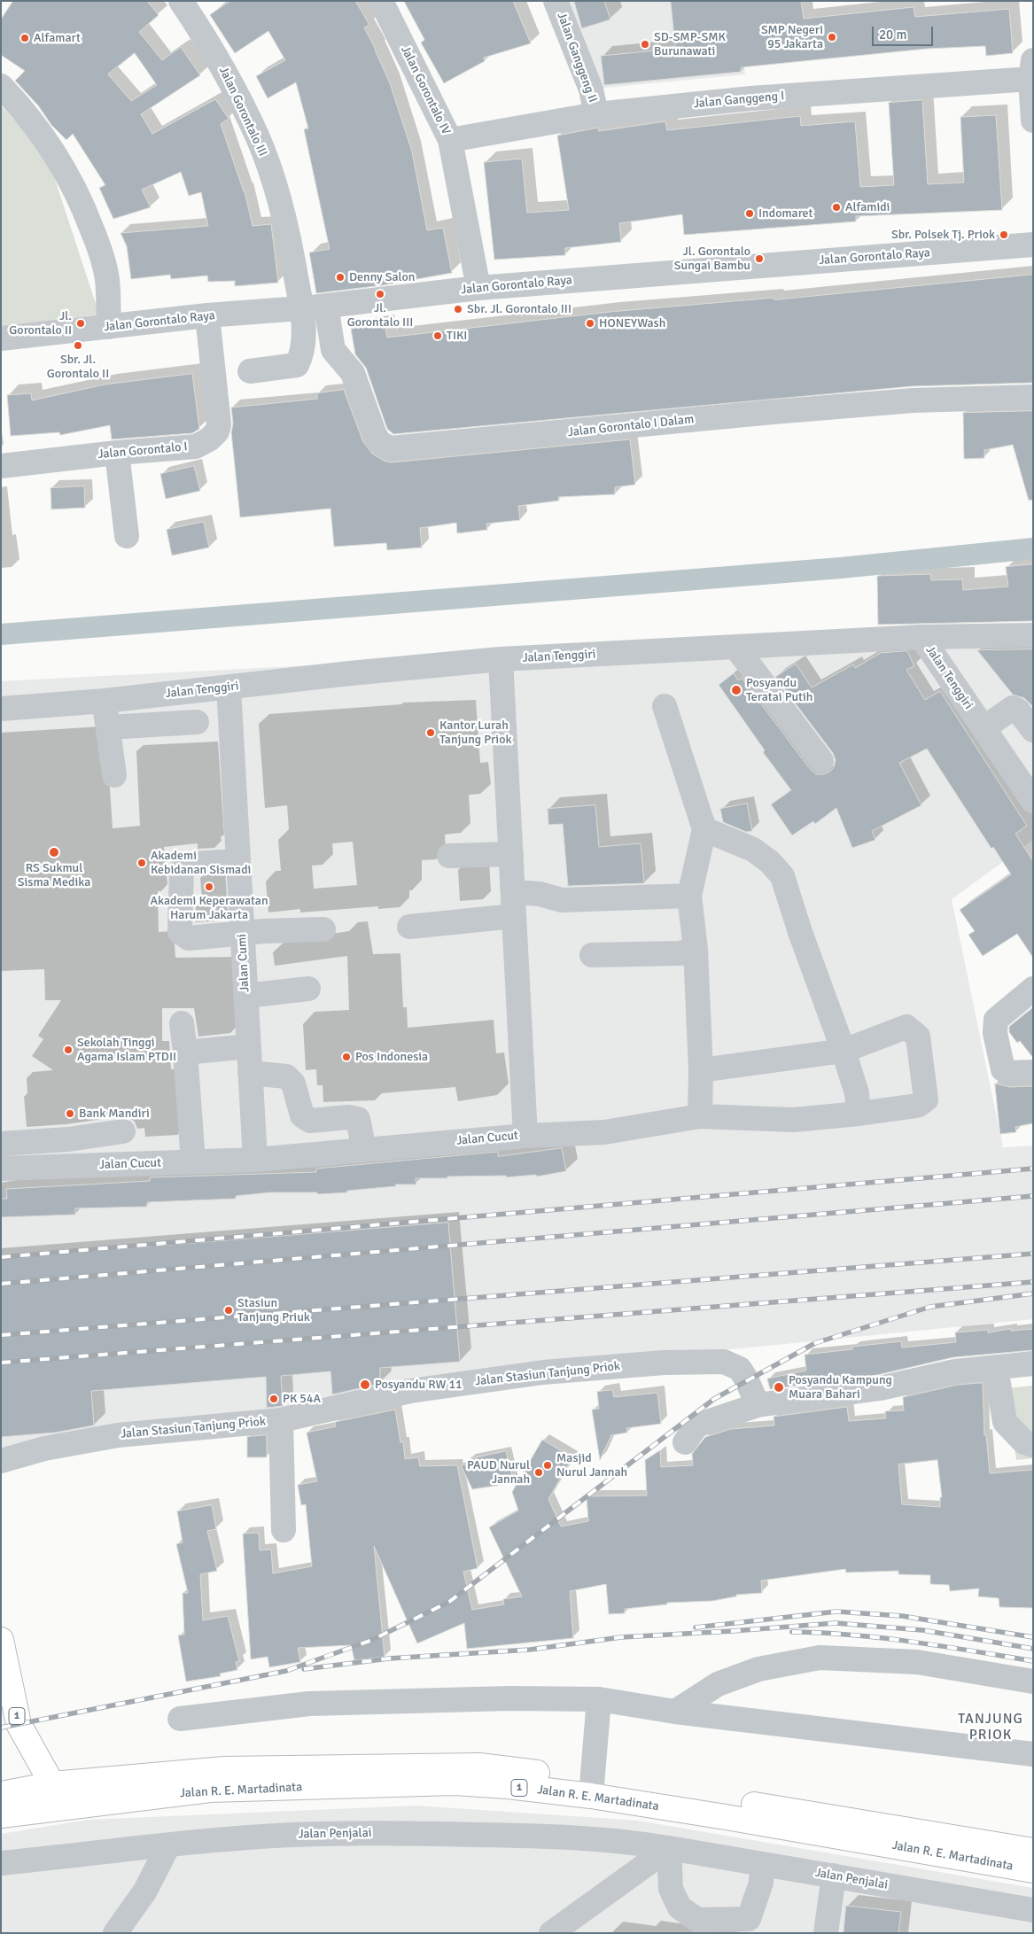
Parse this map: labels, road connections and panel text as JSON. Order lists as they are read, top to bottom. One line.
{"streets":{"highway":["1","Jalan R. E. Martadinata"],"street":["Jalan Ganggeng II","Jalan Gorontalo IV","Jalan Ganggeng I","Jalan Gorontalo III","Jalan Gorontalo Raya","Jalan Gorontalo I Dalam","Jalan Gorontalo I","Jalan Tenggiri","Jalan Cumi","Jalan Cucut","Jalan Stasiun Tanjung Priok","Jalan Penjalai"]},"crossings":[["Jalan Ganggeng II","Jalan Ganggeng I"],["Jalan Gorontalo IV","Jalan Ganggeng I"],["Jalan Gorontalo IV","Jalan Gorontalo Raya"],["Jalan Gorontalo III","Jalan Gorontalo Raya"],["Jalan Gorontalo Raya","Jalan Gorontalo I Dalam"],["Jalan Gorontalo Raya","Jalan Gorontalo I"],["Jalan Tenggiri","Jalan Cumi"],["Jalan Tenggiri","Jalan Cucut"],["Jalan Cumi","Jalan Cucut"],["1","Jalan R. E. Martadinata"]],"districts":["TANJUNG PRIOK"],"places":["SMP Negeri 95 Jakarta","Alfamart","SD-SMP-SMK Burunawati","Alfamidi","Indomaret","Sbr. Polsek Tj. Priok","Jl. Gorontalo Sungai Bambu","Denny Salon","Jl. Gorontalo III","Sbr. Jl. Gorontalo III","Jl. Gorontalo II","HONEYWash","TIKI","Sbr. Jl. Gorontalo II","Posyandu Teratai Putih","Kantor Lurah Tanjung Priok","RS Sukmul Sisma Medika","Akademi Kebidanan Sismadi","Akademi Keperawatan Harum Jakarta","Sekolah Tinggi Agama Islam PTDII","Pos Indonesia","Bank Mandiri","Stasiun Tanjung Priuk","Posyandu RW 11","Posyandu Kampung Muara Bahari","PK 54A","Masjid Nurul Jannah","PAUD Nurul Jannah"],"scale_bar":"20 m"}
